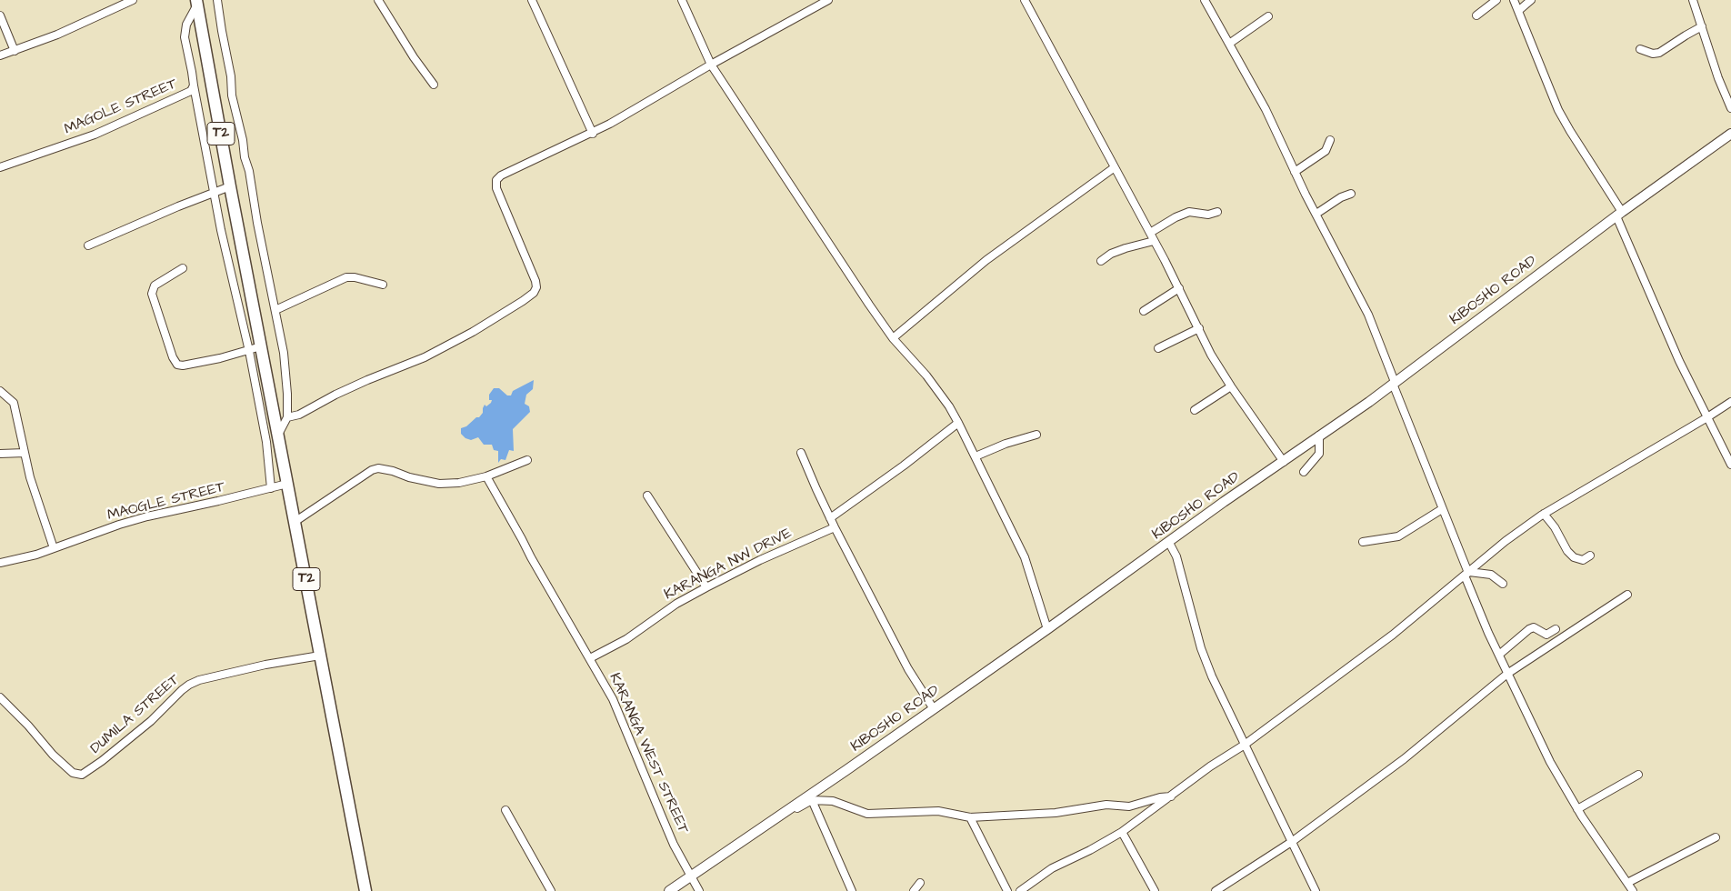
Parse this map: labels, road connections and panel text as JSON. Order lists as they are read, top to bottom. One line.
{"streets":{"highway":["T2"],"street":["MAGOLE STREET","KIBOSHO ROAD","MAOGLE STREET","KARANGA NW DRIVE","DUMILA STREET","KARANGA WEST STREET"]},"crossings":[["MAGOLE STREET","T2"],["T2","MAOGLE STREET"],["T2","DUMILA STREET"],["KIBOSHO ROAD","KARANGA WEST STREET"],["KARANGA NW DRIVE","KARANGA WEST STREET"]]}
